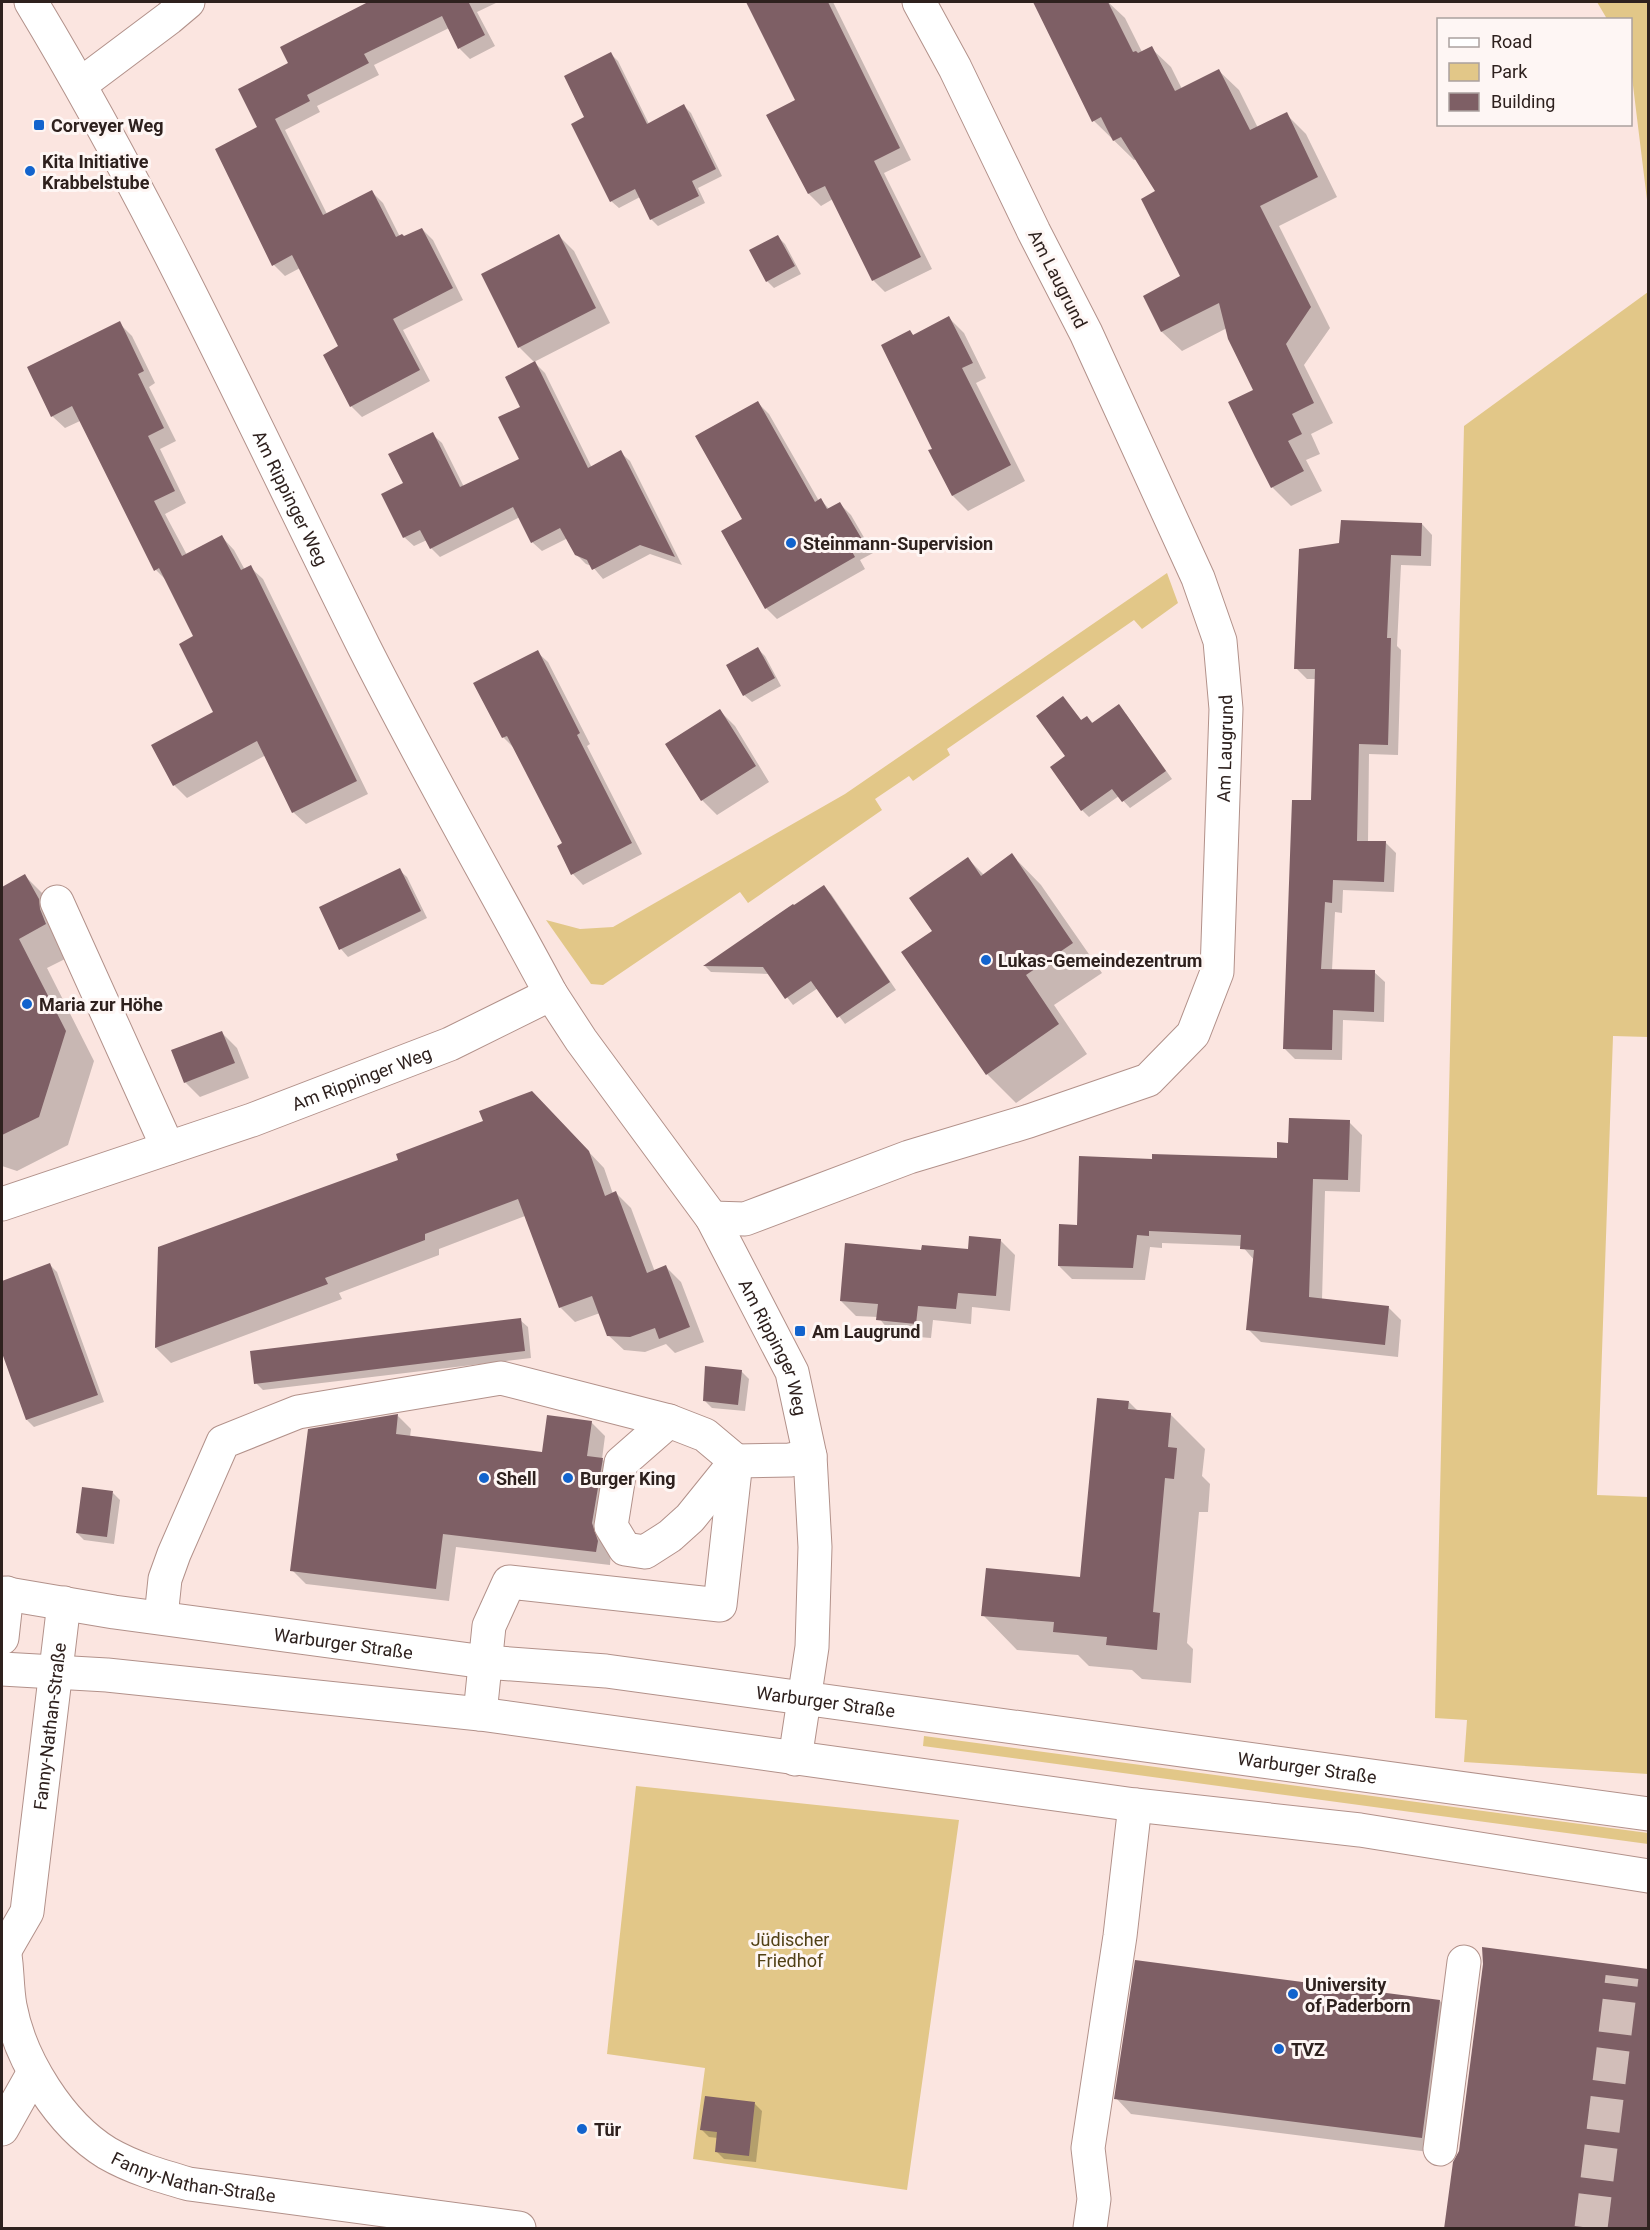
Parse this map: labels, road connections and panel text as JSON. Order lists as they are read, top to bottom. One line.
{"streets":{"street":["Am Laugrund","Am Rippinger Weg","Warburger Straße","Fanny-Nathan-Straße"]},"crossings":[["Am Laugrund","Am Rippinger Weg"],["Am Rippinger Weg","Warburger Straße"],["Warburger Straße","Fanny-Nathan-Straße"]],"parks":["Jüdischer Friedhof"],"places":{"transit":["Corveyer Weg","Am Laugrund"],"other":["Kita Initiative Krabbelstube","Steinmann-Supervision","Lukas-Gemeindezentrum","Maria zur Höhe","Shell","Burger King","University of Paderborn","TVZ","Tür"]},"legend":["Road","Park","Building"]}
